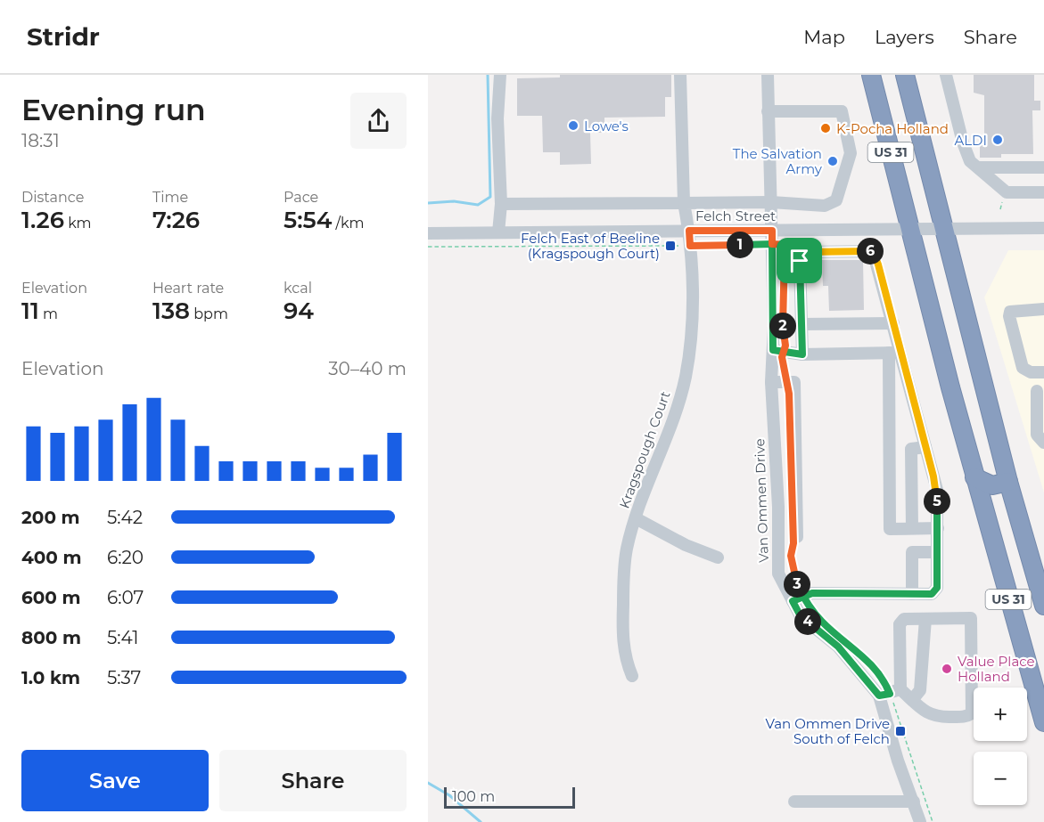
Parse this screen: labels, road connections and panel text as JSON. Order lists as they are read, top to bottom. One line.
{"streets":{"highway":["US 31"],"street":["Felch Street","Kragspough Court","Van Ommen Drive"]},"crossings":[["US 31","Felch Street"],["Felch Street","Kragspough Court"],["Felch Street","Van Ommen Drive"]],"places":{"other":["Lowe's","K-Pocha Holland","ALDI","The Salvation Army","Value Place Holland"],"transit":["Felch East of Beeline (Kragspough Court)","Van Ommen Drive South of Felch"]},"scale_bar":"100 m","page":{"header":"Stridr","nav":["Map","Layers","Share"],"heading":["Evening run","18:31"],"stats":[["Distance","1.26 km"],["Time","7:26"],["Pace","5:54 /km"],["Elevation","11 m"],["Heart rate","138 bpm"],["kcal","94"]],"pins":["1","6","2","5","3","4"],"chart":["Elevation","30–40 m"],"list":[{"name":"200 m","note":"5:42"},{"name":"400 m","note":"6:20"},{"name":"600 m","note":"6:07"},{"name":"800 m","note":"5:41"},{"name":"1.0 km","note":"5:37"}],"map_buttons":["+","−"],"buttons":["Save","Share"],"scale":"100 m"}}
